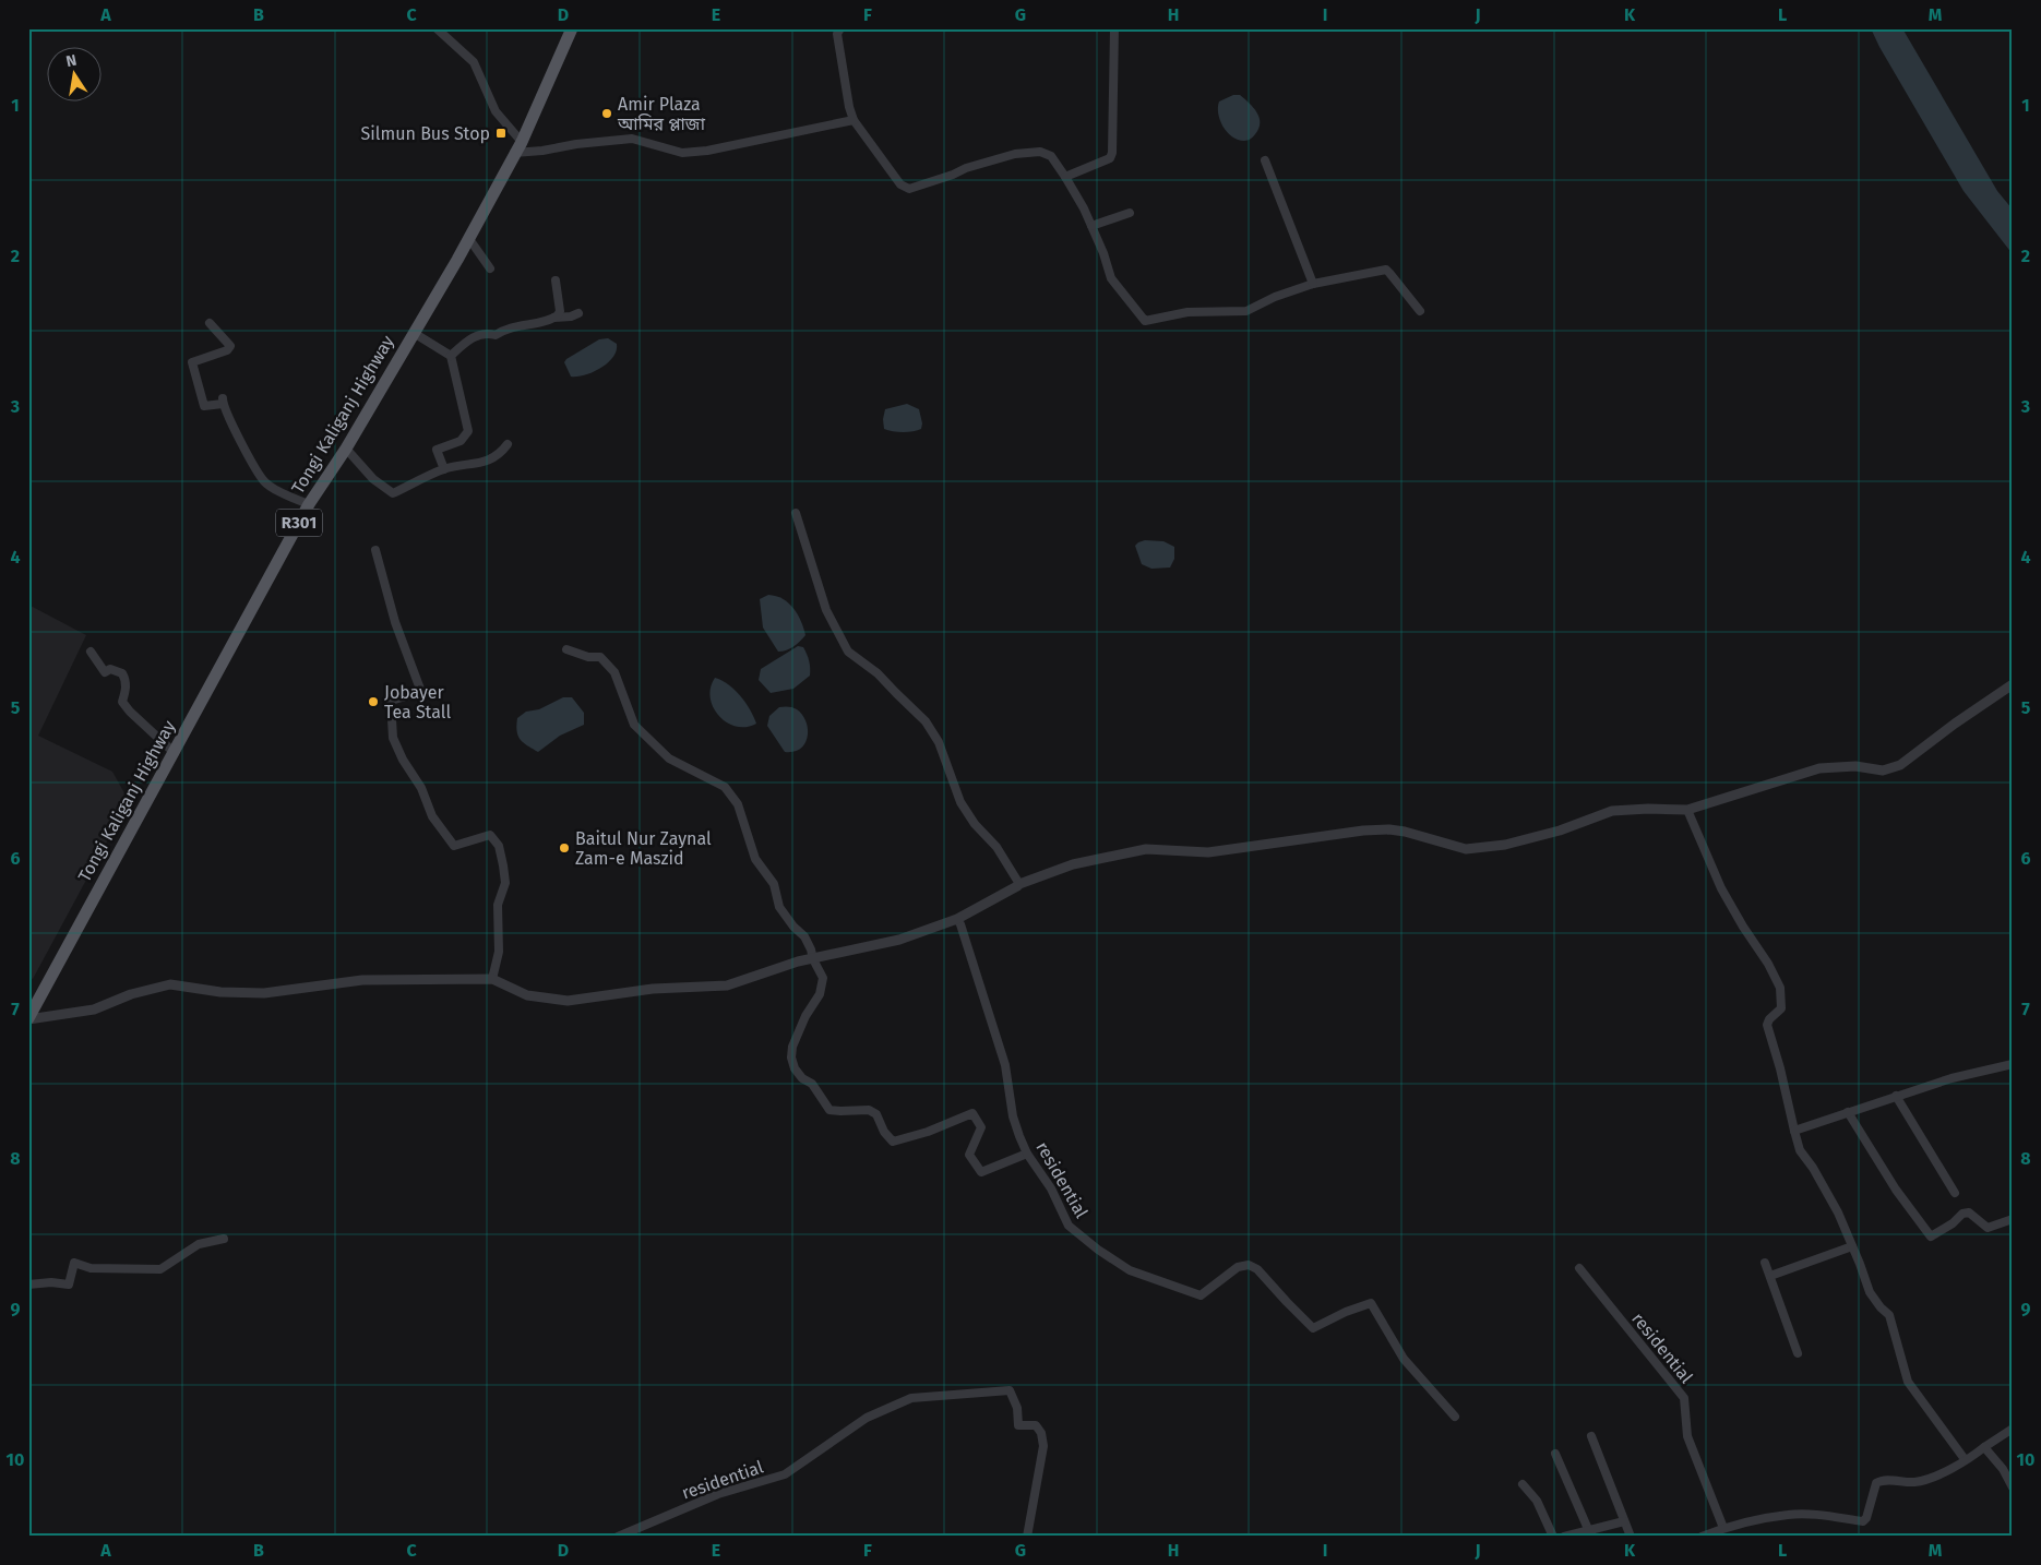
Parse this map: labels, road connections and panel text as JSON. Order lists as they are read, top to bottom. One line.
{"streets":{"main road":["Tongi Kaliganj Highway","R301"],"street":["residential"]},"places":{"other":["Amir Plaza আমির প্লাজা","Jobayer Tea Stall","Baitul Nur Zaynal Zam-e Maszid"],"transit":["Silmun Bus Stop"]},"north":"top","grid":{"columns":["A","B","C","D","E","F","G","H","I","J","K","L","M"],"rows":["1","2","3","4","5","6","7","8","9","10"]}}
